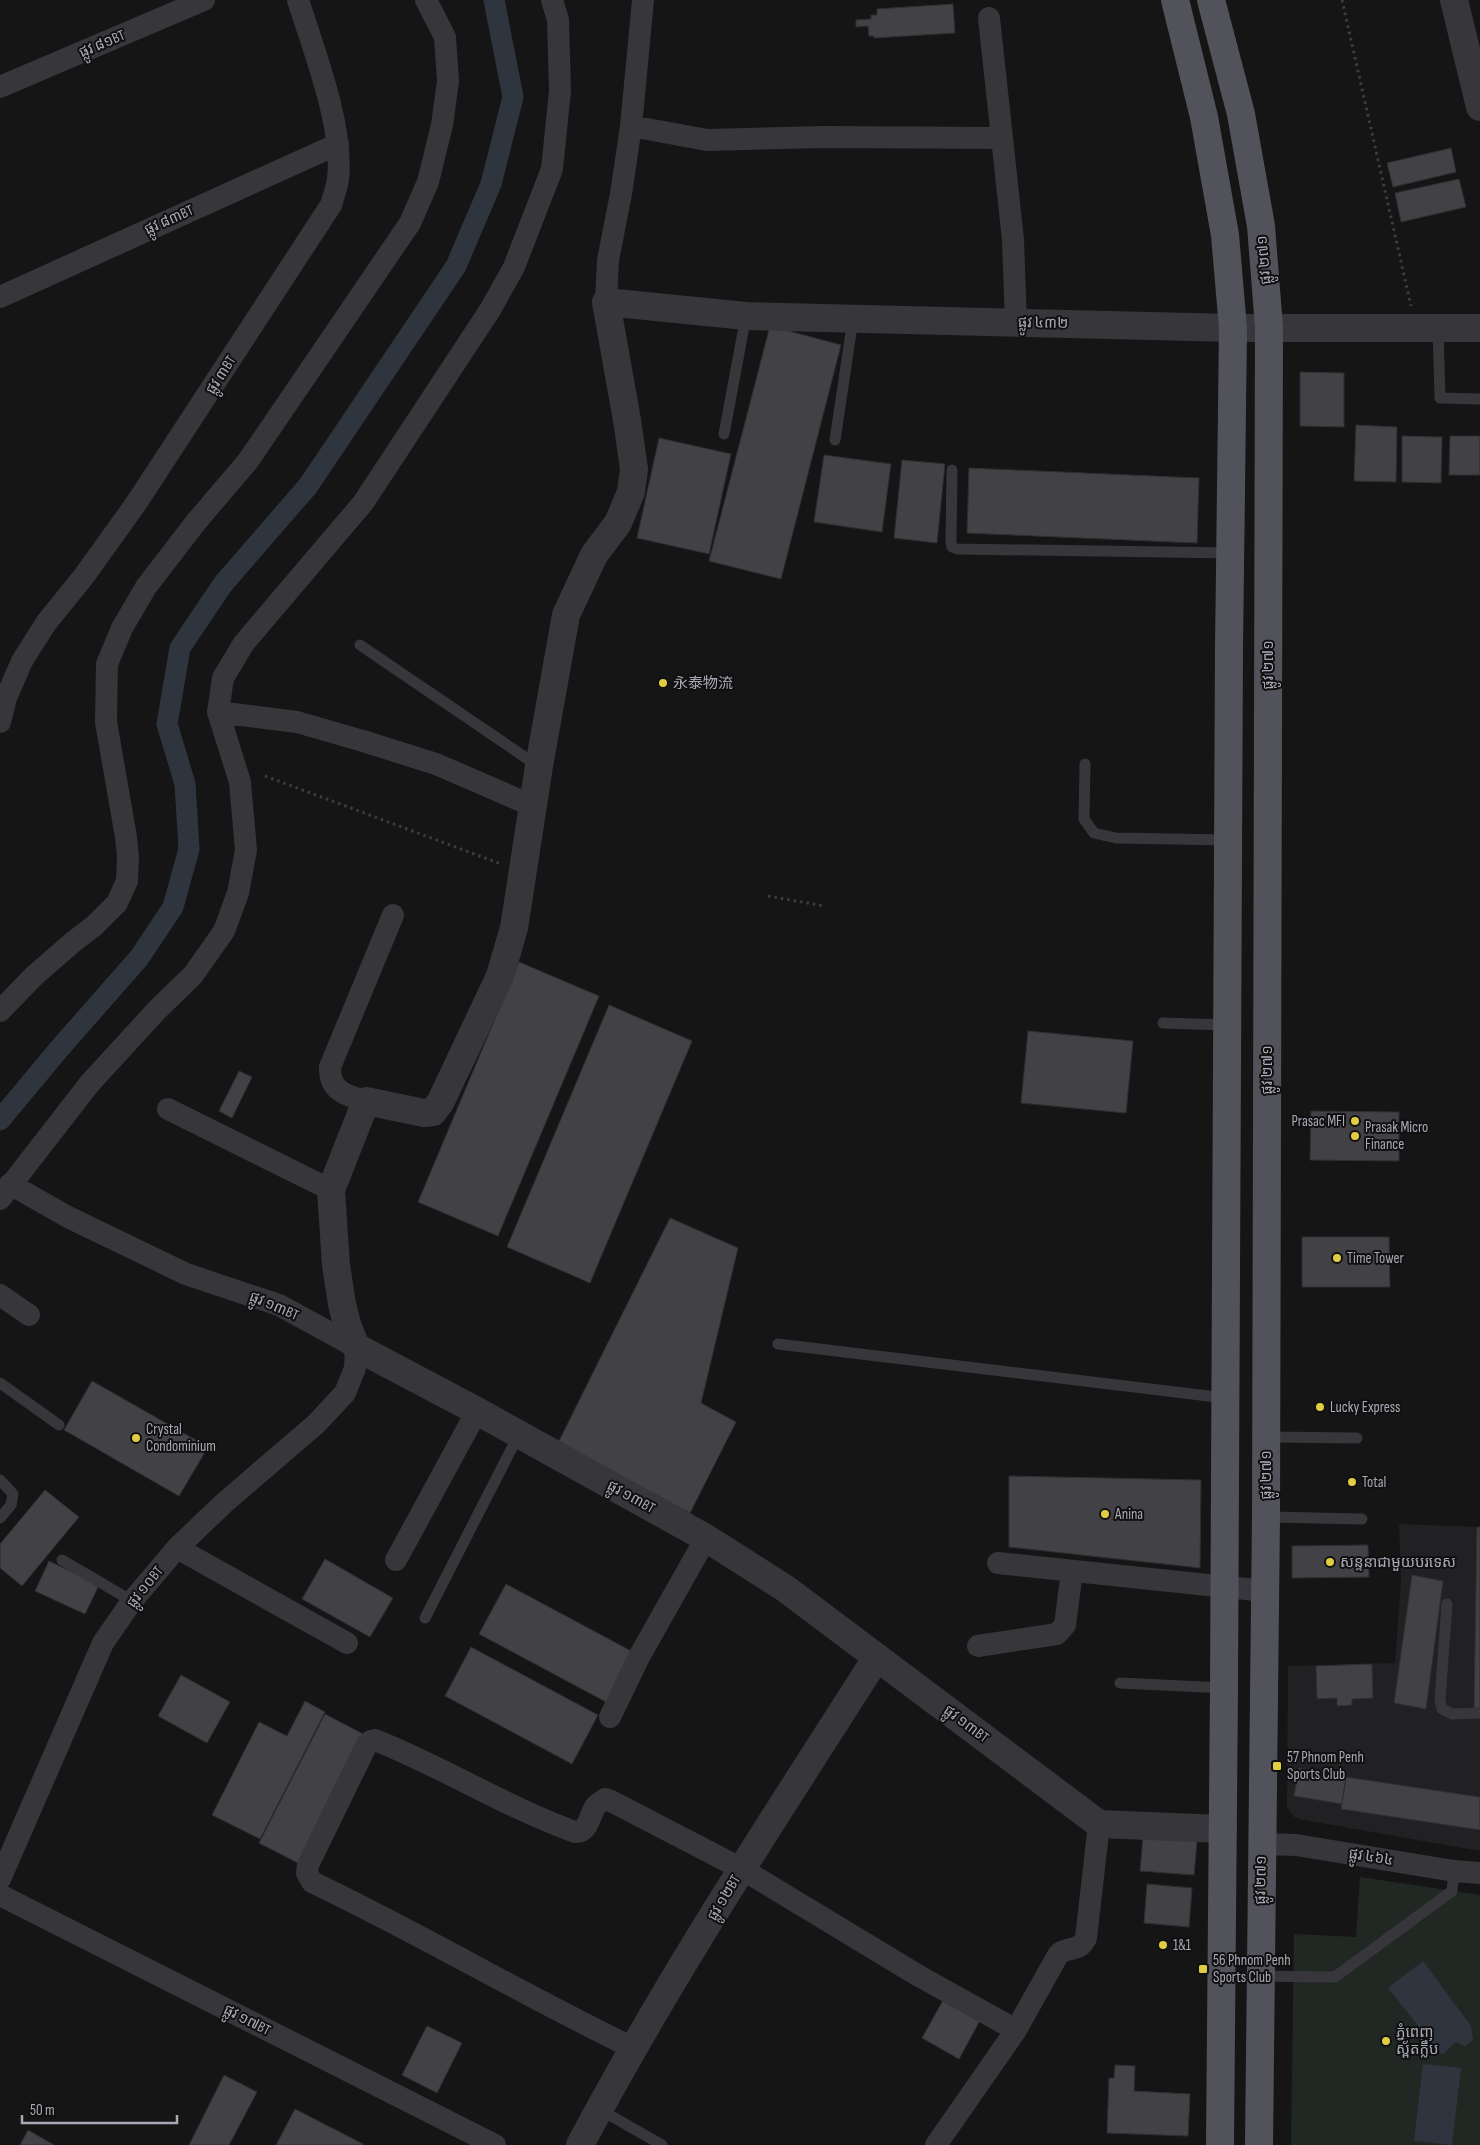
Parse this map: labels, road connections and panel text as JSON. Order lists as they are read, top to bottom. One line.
{"streets":{"main road":["ផ្លូវ ២៧១"],"street":["ផ្លូវ ៨១BT","ផ្លូវ ៨៣BT","ផ្លូវ ៤៣២","ផ្លូវ ៣BT","ផ្លូវ ១៣BT","ផ្លូវ ១០BT","ផ្លូវ ៤៦៤","ផ្លូវ ១២BT","ផ្លូវ ១៧BT"]},"crossings":[["ផ្លូវ ៨៣BT","ផ្លូវ ៣BT"],["ផ្លូវ ២៧១","ផ្លូវ ៤៣២"],["ផ្លូវ ២៧១","ផ្លូវ ៤៦៤"],["ផ្លូវ ១៣BT","ផ្លូវ ១០BT"],["ផ្លូវ ១៣BT","ផ្លូវ ១២BT"]],"places":{"other":["永泰物流","Prasac MFI","Prasak Micro Finance","Time Tower","Lucky Express","Crystal Condominium","Total","Anina","សន្ទនាជាមួយបរទេស","1&1","ភ្នំពេញ ស្ព័តក្លឹប"],"transit":["57 Phnom Penh Sports Club","56 Phnom Penh Sports Club"]},"scale_bar":"50 m"}
